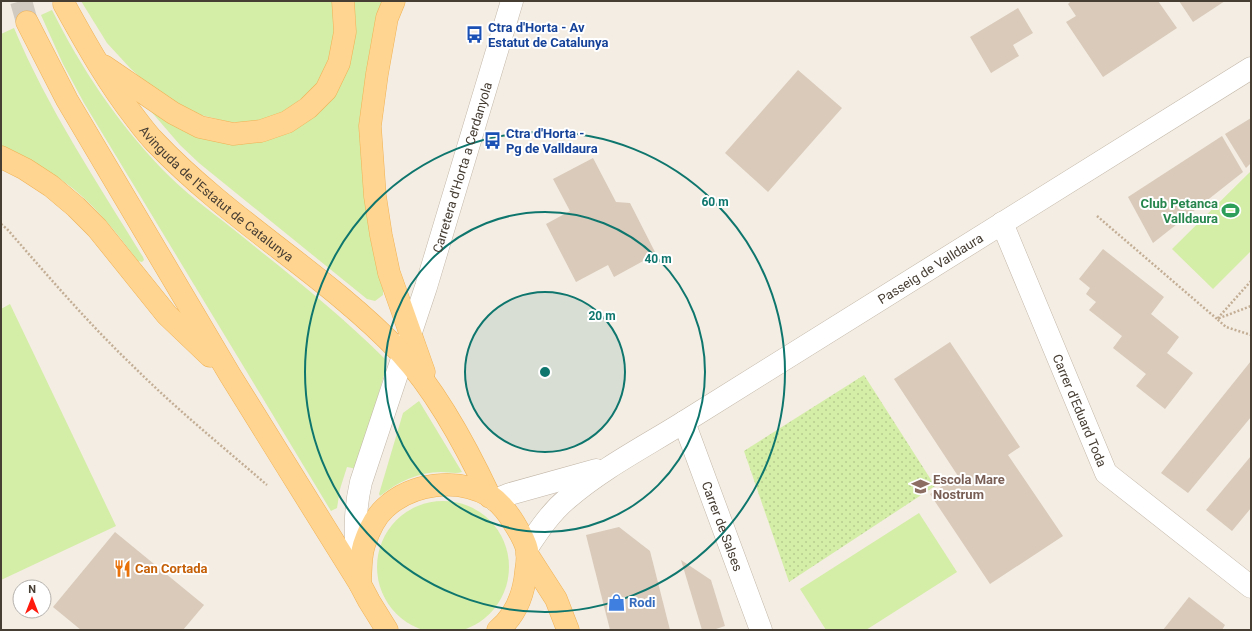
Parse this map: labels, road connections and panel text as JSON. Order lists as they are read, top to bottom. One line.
{"streets":{"main road":["Avinguda de l'Estatut de Catalunya"],"street":["Carretera d'Horta a Cerdanyola","Passeig de Valldaura","Carrer d'Eduard Toda","Carrer de Salses"]},"crossings":[["Carretera d'Horta a Cerdanyola","Avinguda de l'Estatut de Catalunya"],["Avinguda de l'Estatut de Catalunya","Passeig de Valldaura"],["Passeig de Valldaura","Carrer d'Eduard Toda"],["Passeig de Valldaura","Carrer de Salses"]],"places":{"bus stop":["Ctra d'Horta - Av Estatut de Catalunya","Ctra d'Horta - Pg de Valldaura"],"sports":["Club Petanca Valldaura"],"school or university":["Escola Mare Nostrum"],"restaurant":["Can Cortada"],"shop":["Rodi"]},"north":"top","rings":["60 m","40 m","20 m"]}
